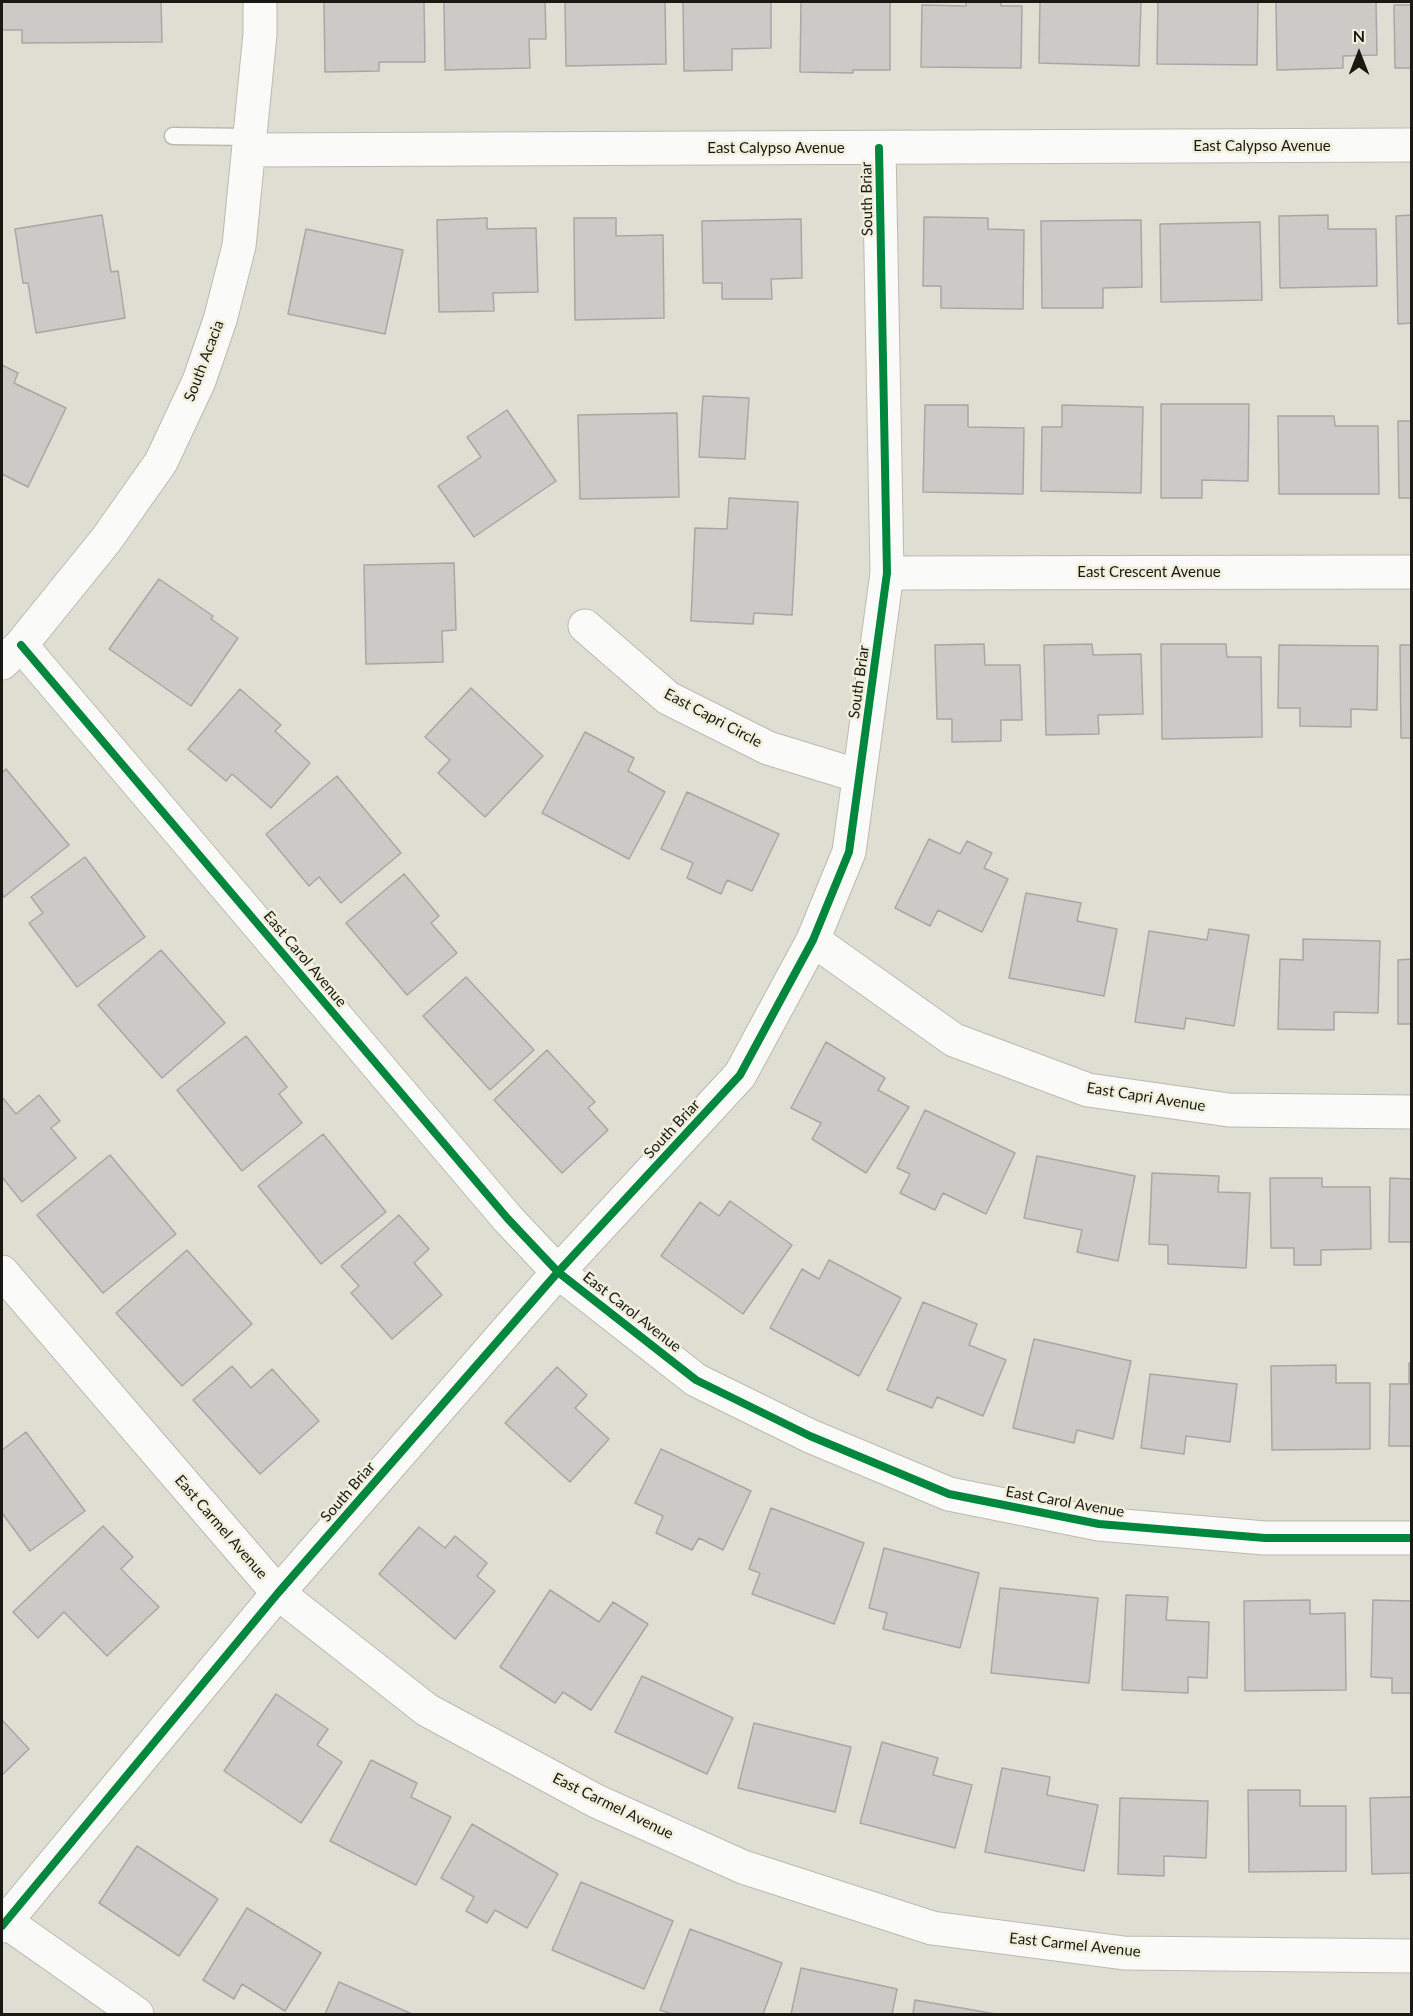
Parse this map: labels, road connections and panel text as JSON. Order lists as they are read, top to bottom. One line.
{"streets":{"street":["East Calypso Avenue","South Briar","South Acacia","East Crescent Avenue","East Capri Circle","East Carol Avenue","East Capri Avenue","East Carmel Avenue"]},"crossings":[["East Calypso Avenue","South Briar"],["East Calypso Avenue","South Acacia"],["South Briar","East Crescent Avenue"],["South Briar","East Capri Circle"],["South Briar","East Carol Avenue"],["South Briar","East Capri Avenue"],["South Briar","East Carmel Avenue"],["South Acacia","East Carol Avenue"]],"north":"top"}
